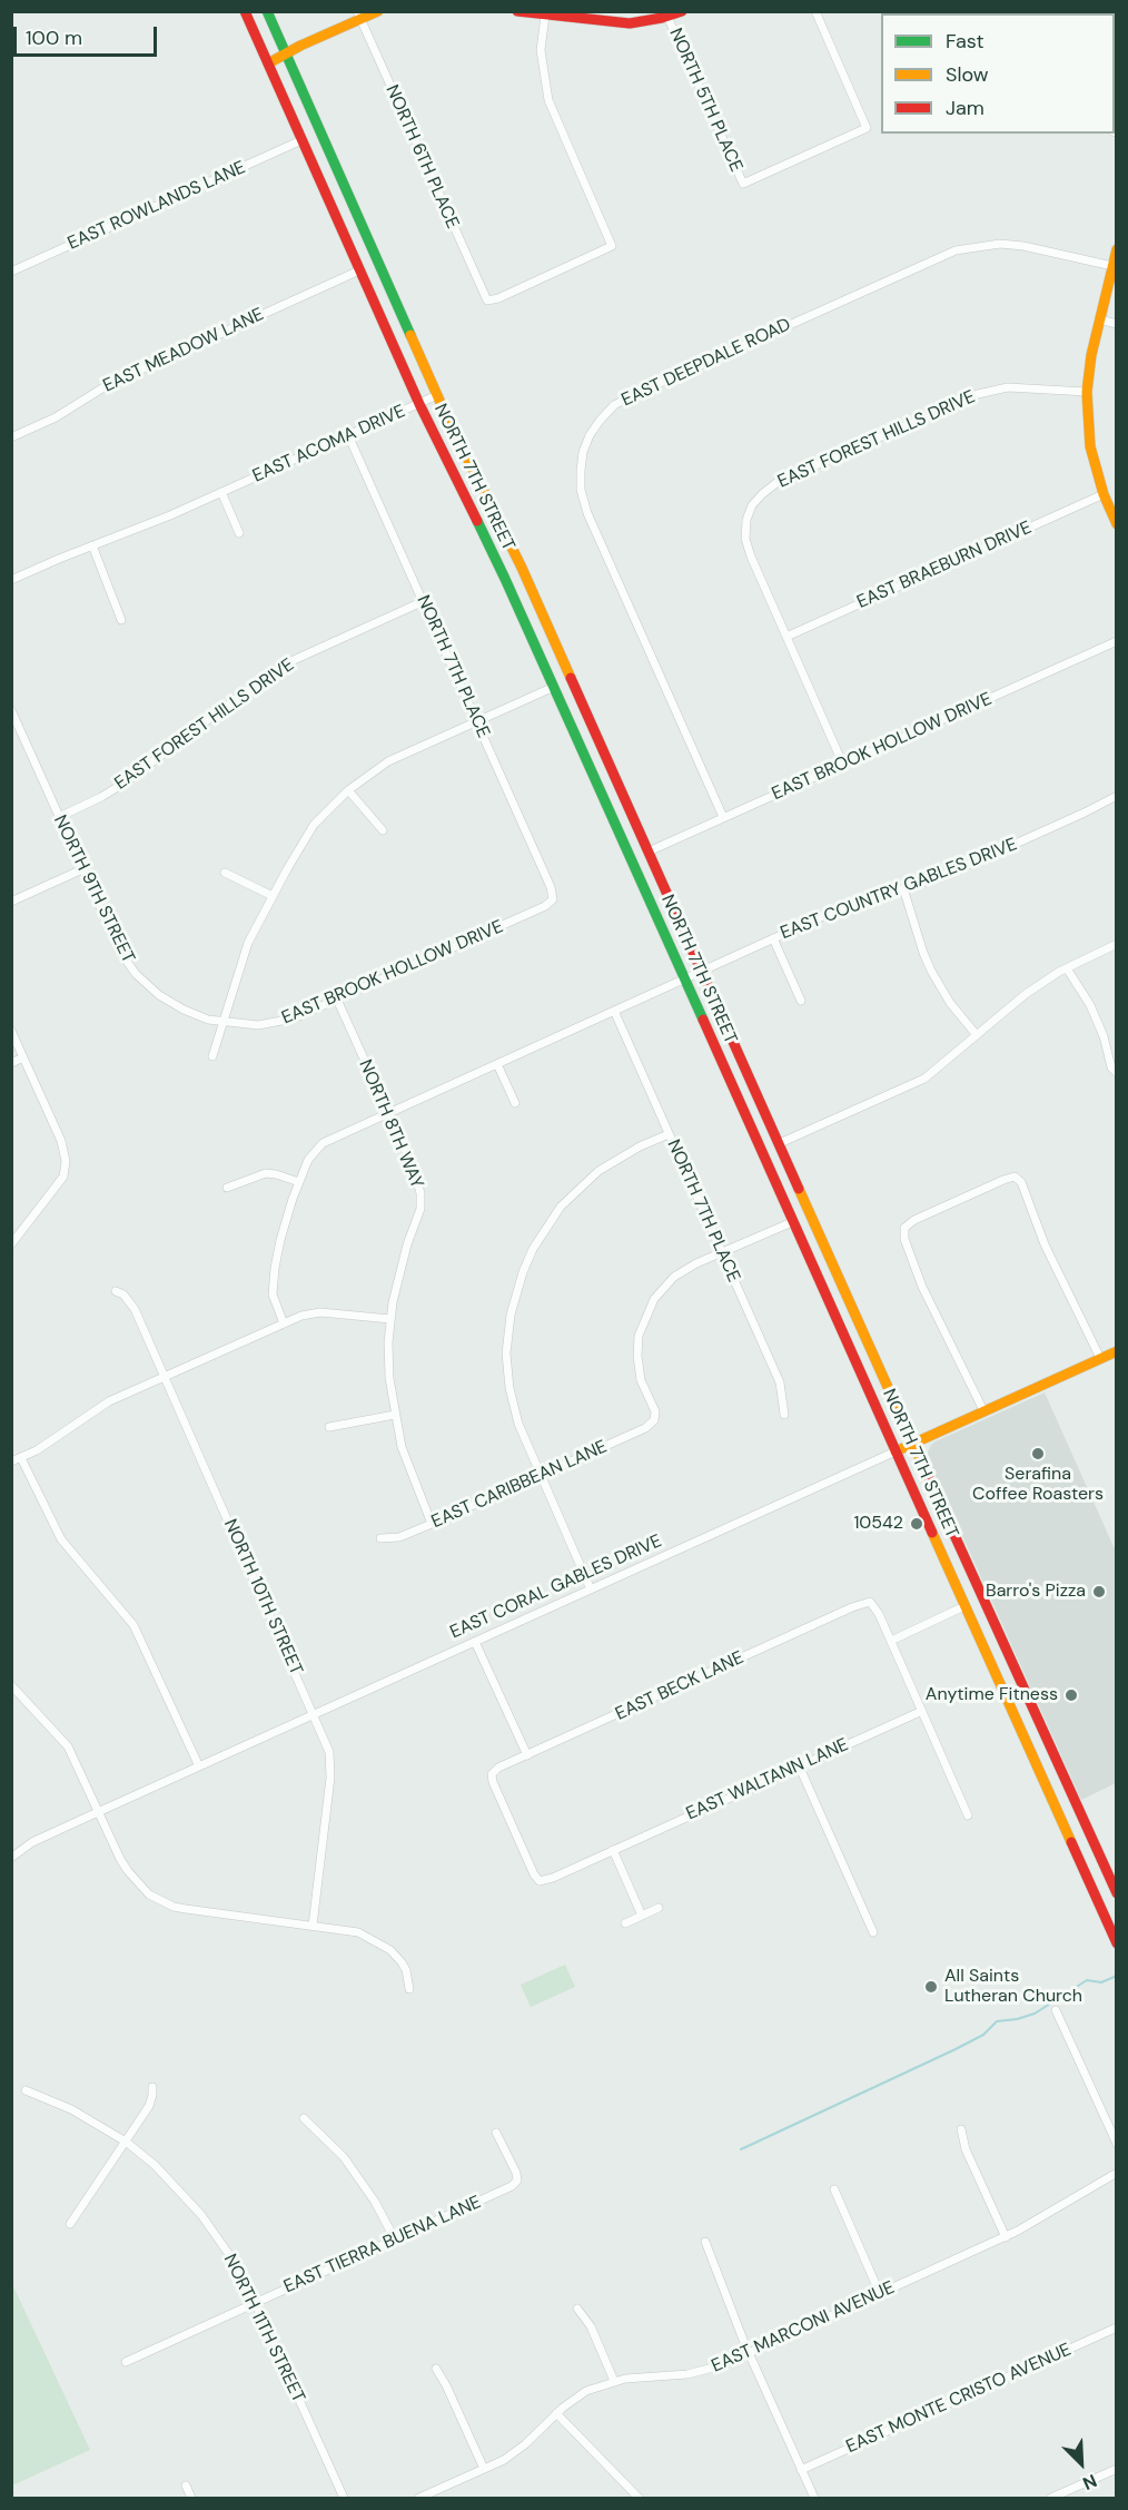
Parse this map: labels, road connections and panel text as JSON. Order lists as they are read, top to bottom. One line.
{"streets":{"main road":["NORTH 7TH STREET","EAST CORAL GABLES DRIVE"],"street":["NORTH 5TH PLACE","NORTH 6TH PLACE","EAST ROWLANDS LANE","EAST MEADOW LANE","EAST DEEPDALE ROAD","EAST FOREST HILLS DRIVE","EAST ACOMA DRIVE","EAST BRAEBURN DRIVE","NORTH 7TH PLACE","EAST BROOK HOLLOW DRIVE","NORTH 9TH STREET","EAST COUNTRY GABLES DRIVE","NORTH 8TH WAY","EAST CARIBBEAN LANE","NORTH 10TH STREET","EAST BECK LANE","EAST WALTANN LANE","EAST TIERRA BUENA LANE","EAST MARCONI AVENUE","NORTH 11TH STREET","EAST MONTE CRISTO AVENUE"]},"crossings":[["EAST ROWLANDS LANE","NORTH 7TH STREET"],["EAST MEADOW LANE","NORTH 7TH STREET"],["EAST DEEPDALE ROAD","EAST BROOK HOLLOW DRIVE"],["EAST FOREST HILLS DRIVE","EAST BRAEBURN DRIVE"],["EAST FOREST HILLS DRIVE","NORTH 7TH PLACE"],["EAST FOREST HILLS DRIVE","EAST BROOK HOLLOW DRIVE"],["EAST FOREST HILLS DRIVE","NORTH 9TH STREET"],["EAST ACOMA DRIVE","NORTH 7TH STREET"],["EAST ACOMA DRIVE","NORTH 7TH PLACE"],["NORTH 7TH STREET","EAST BROOK HOLLOW DRIVE"],["NORTH 7TH STREET","EAST COUNTRY GABLES DRIVE"],["NORTH 7TH STREET","EAST CORAL GABLES DRIVE"],["NORTH 7TH PLACE","EAST BROOK HOLLOW DRIVE"],["NORTH 7TH PLACE","EAST COUNTRY GABLES DRIVE"],["NORTH 7TH PLACE","EAST CARIBBEAN LANE"],["EAST BROOK HOLLOW DRIVE","NORTH 9TH STREET"],["EAST BROOK HOLLOW DRIVE","NORTH 8TH WAY"],["EAST COUNTRY GABLES DRIVE","NORTH 8TH WAY"],["NORTH 8TH WAY","EAST CARIBBEAN LANE"],["EAST CORAL GABLES DRIVE","NORTH 10TH STREET"],["EAST BECK LANE","EAST WALTANN LANE"],["EAST TIERRA BUENA LANE","NORTH 11TH STREET"]],"places":["Serafina Coffee Roasters","10542","Barro's Pizza","Anytime Fitness","All Saints Lutheran Church"],"legend":["Fast","Slow","Jam"],"scale_bar":"100 m","north":"bottom right"}
